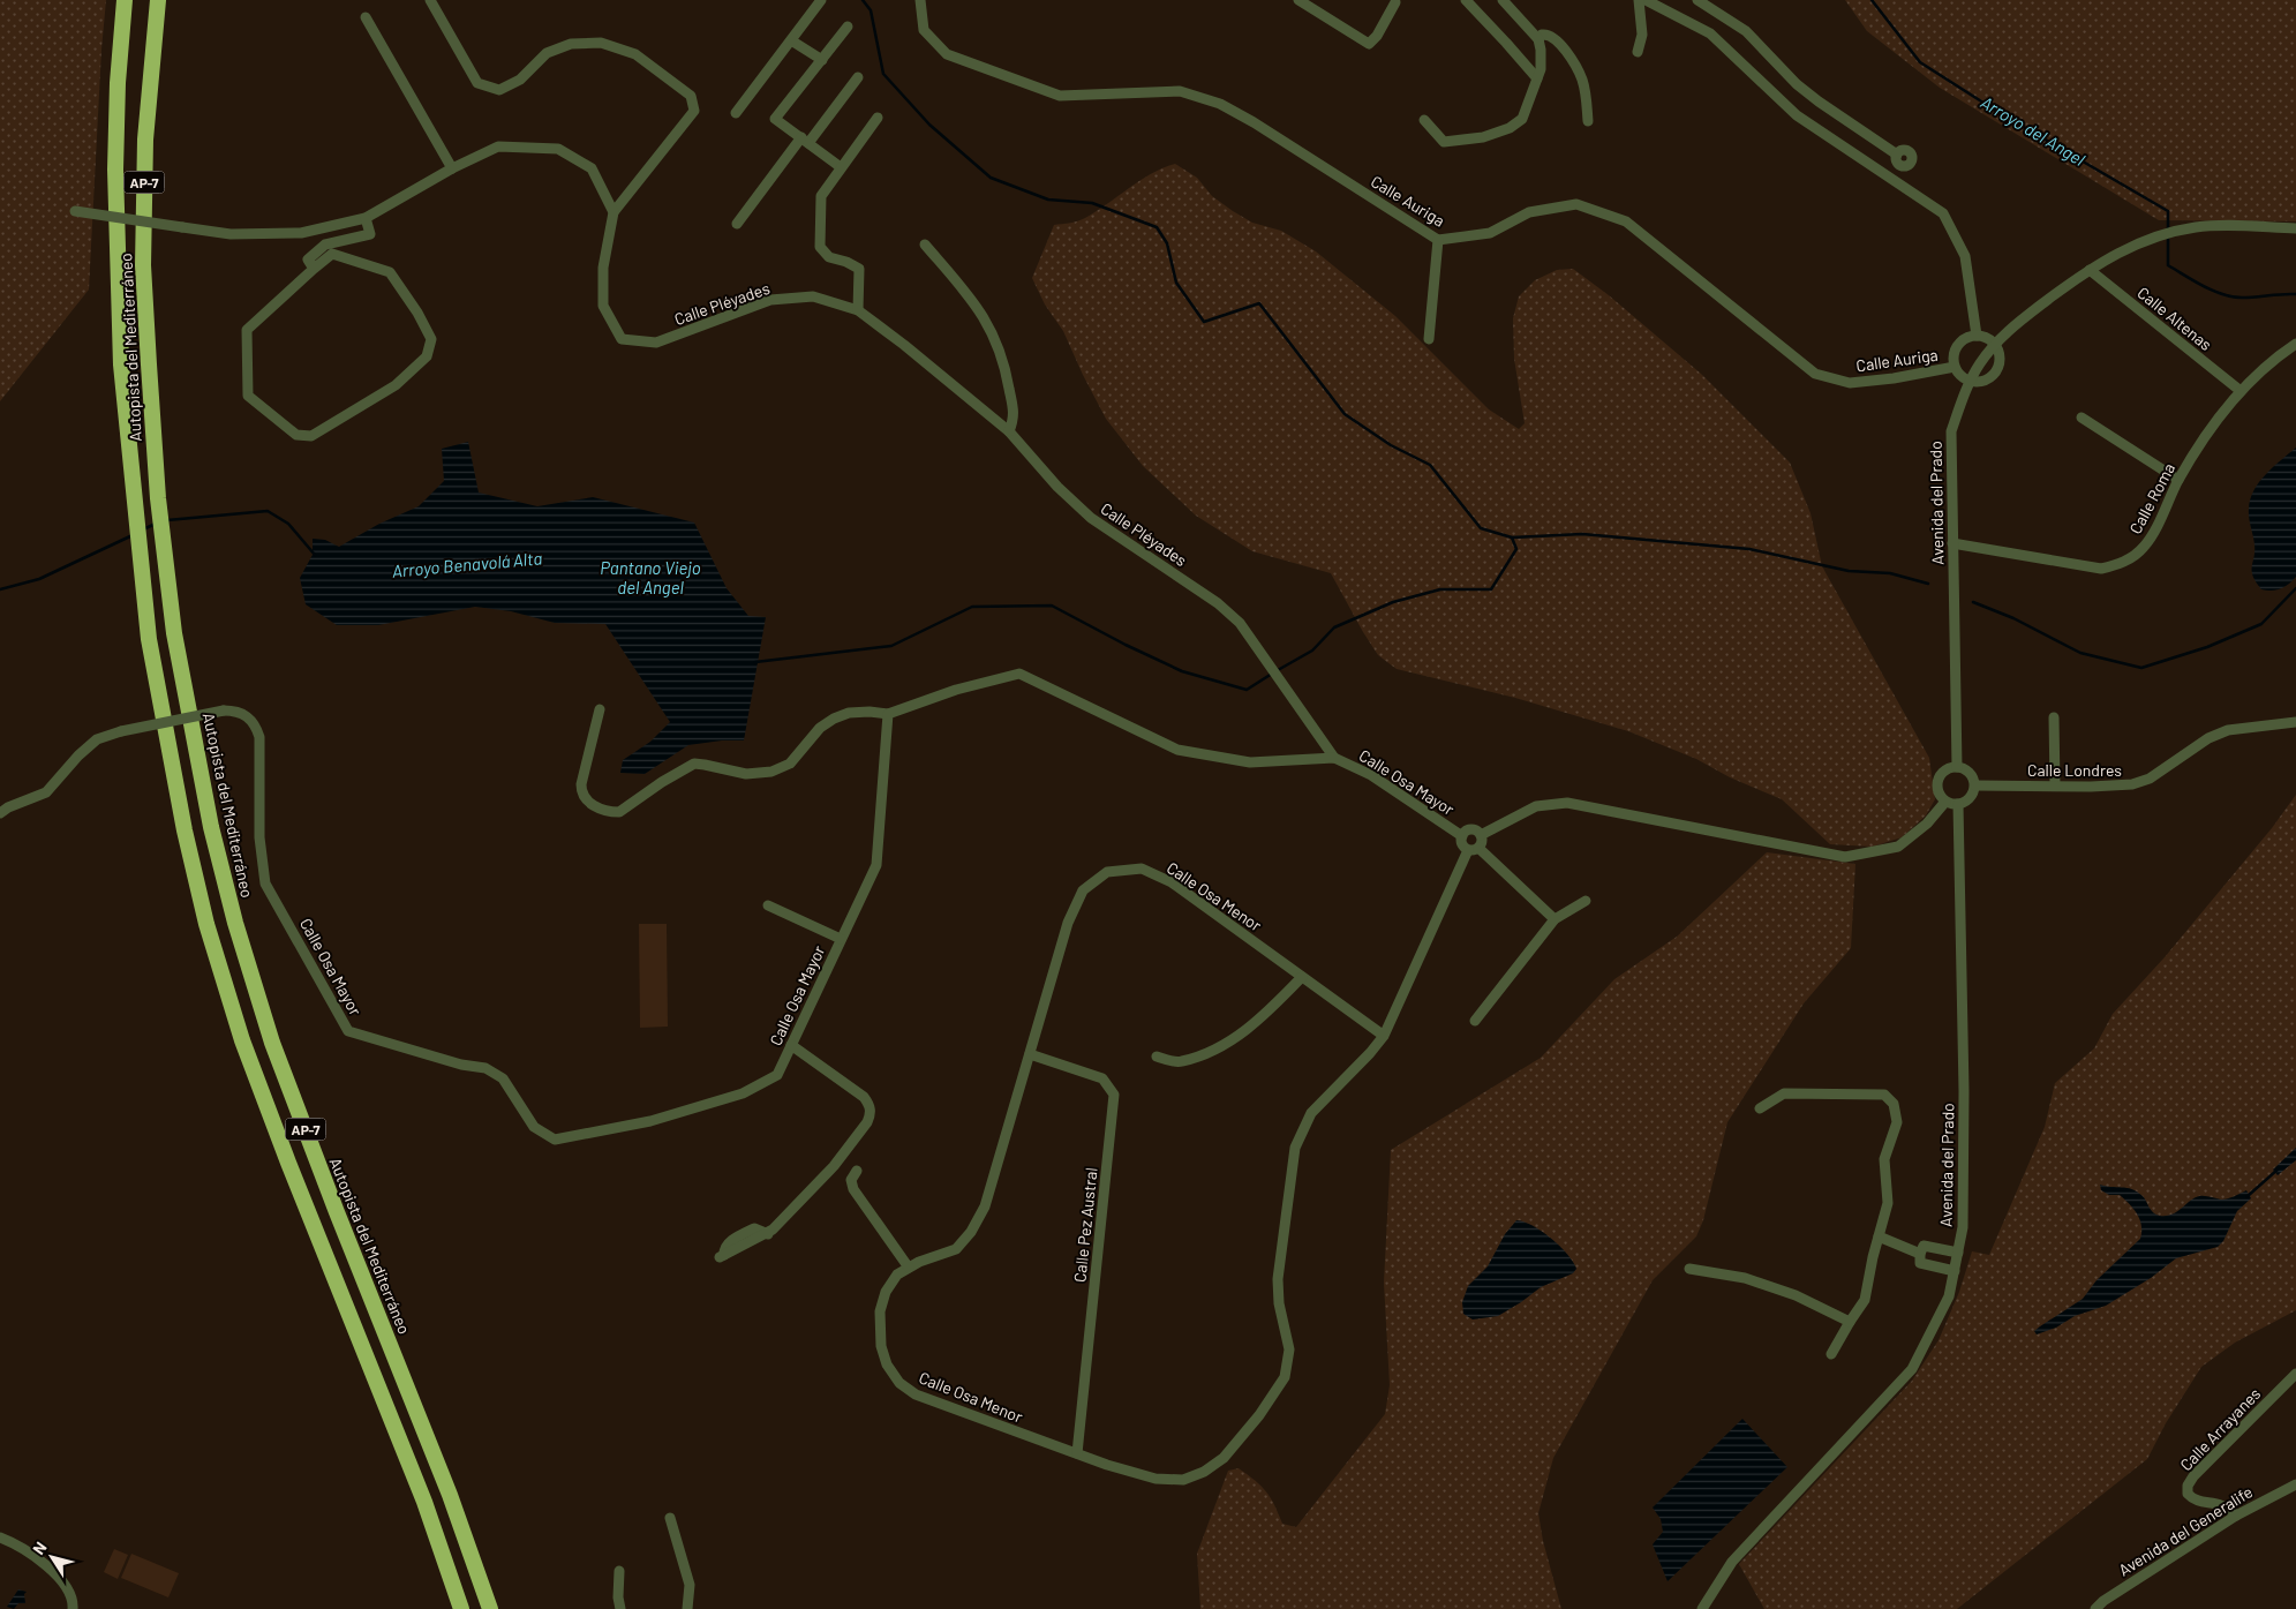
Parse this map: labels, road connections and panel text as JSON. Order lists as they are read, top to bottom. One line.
{"streets":{"highway":["AP-7","Autopista del Mediterráneo"],"street":["Calle Auriga","Calle Pléyades","Calle Altenas","Calle Roma","Avenida del Prado","Calle Londres","Calle Osa Mayor","Calle Osa Menor","Calle Pez Austral","Calle Arrayanes","Avenida del Generalife"]},"crossings":[["Calle Pléyades","Calle Osa Mayor"],["Calle Altenas","Calle Roma"],["Calle Altenas","Avenida del Prado"],["Calle Roma","Avenida del Prado"],["Avenida del Prado","Calle Londres"],["Calle Osa Mayor","Calle Osa Menor"],["Calle Osa Menor","Calle Pez Austral"],["Calle Arrayanes","Avenida del Generalife"]],"water":["Arroyo del Angel","Arroyo Benavolá Alta","Pantano Viejo del Angel"],"north":"top left"}
